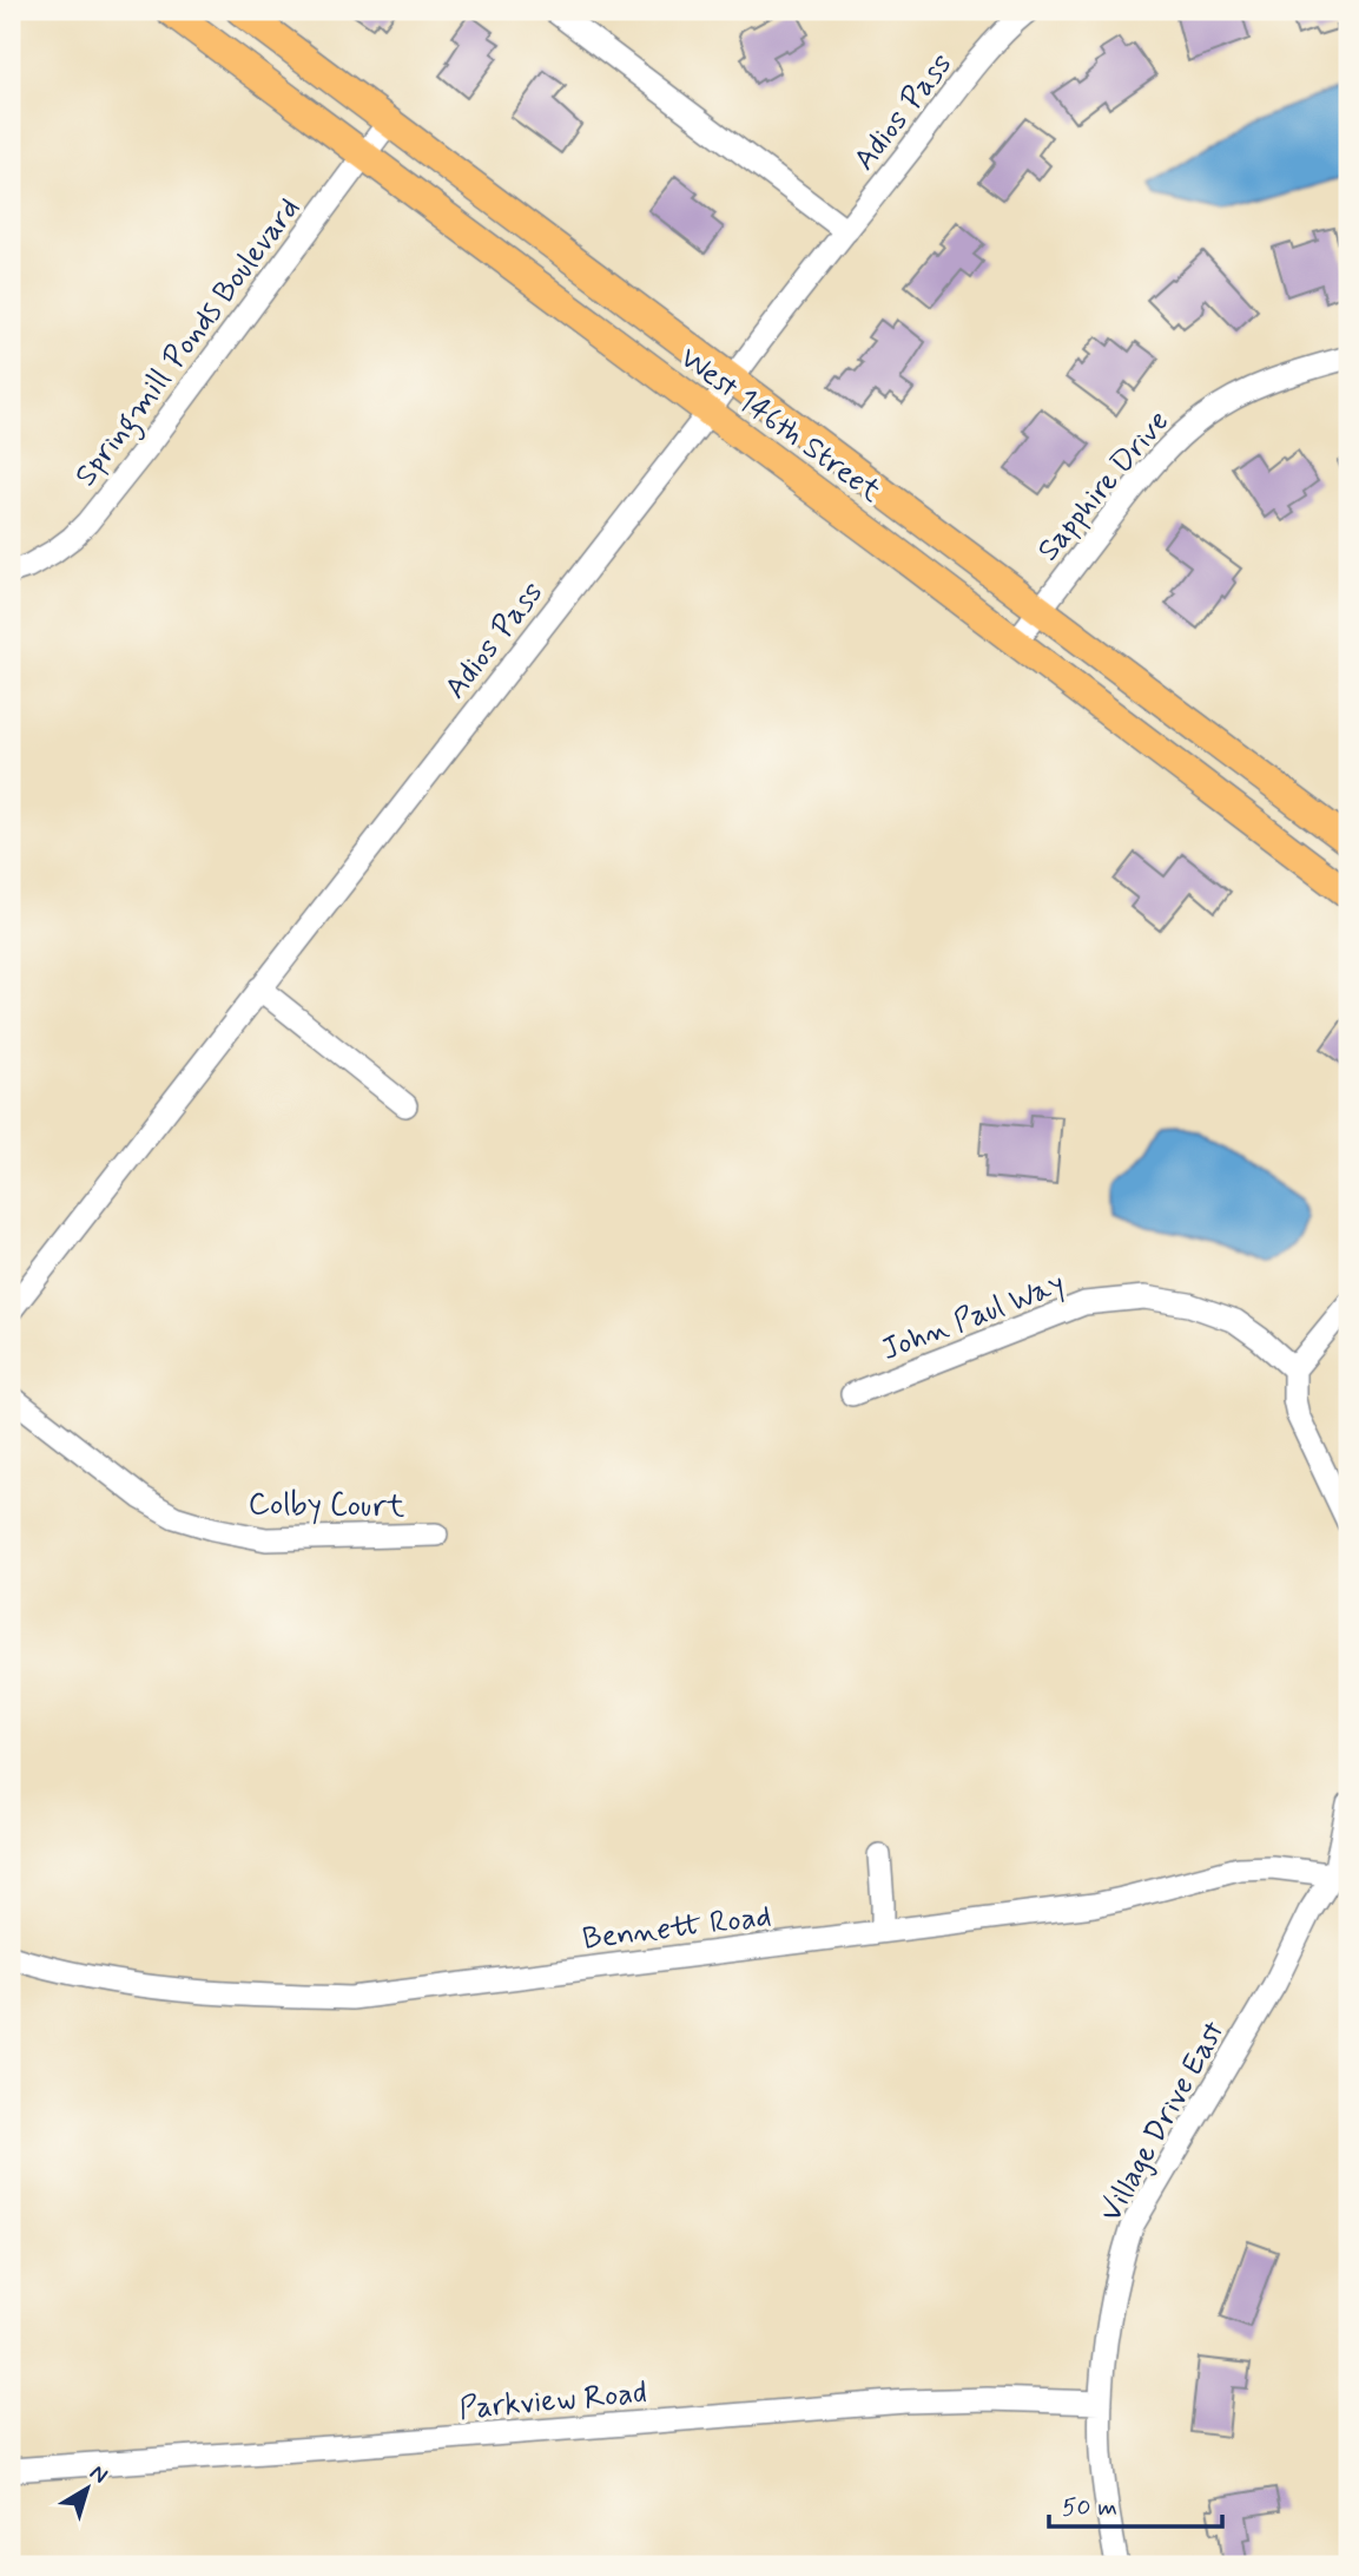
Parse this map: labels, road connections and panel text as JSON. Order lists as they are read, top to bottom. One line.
{"streets":{"main road":["West 146th Street"],"street":["Adios Pass","Springmill Ponds Boulevard","Sapphire Drive","John Paul Way","Colby Court","Bennett Road","Village Drive East","Parkview Road"]},"crossings":[["Adios Pass","West 146th Street"],["Springmill Ponds Boulevard","West 146th Street"],["West 146th Street","Sapphire Drive"],["Bennett Road","Village Drive East"],["Village Drive East","Parkview Road"]],"scale_bar":"50 m","north":"top right"}
